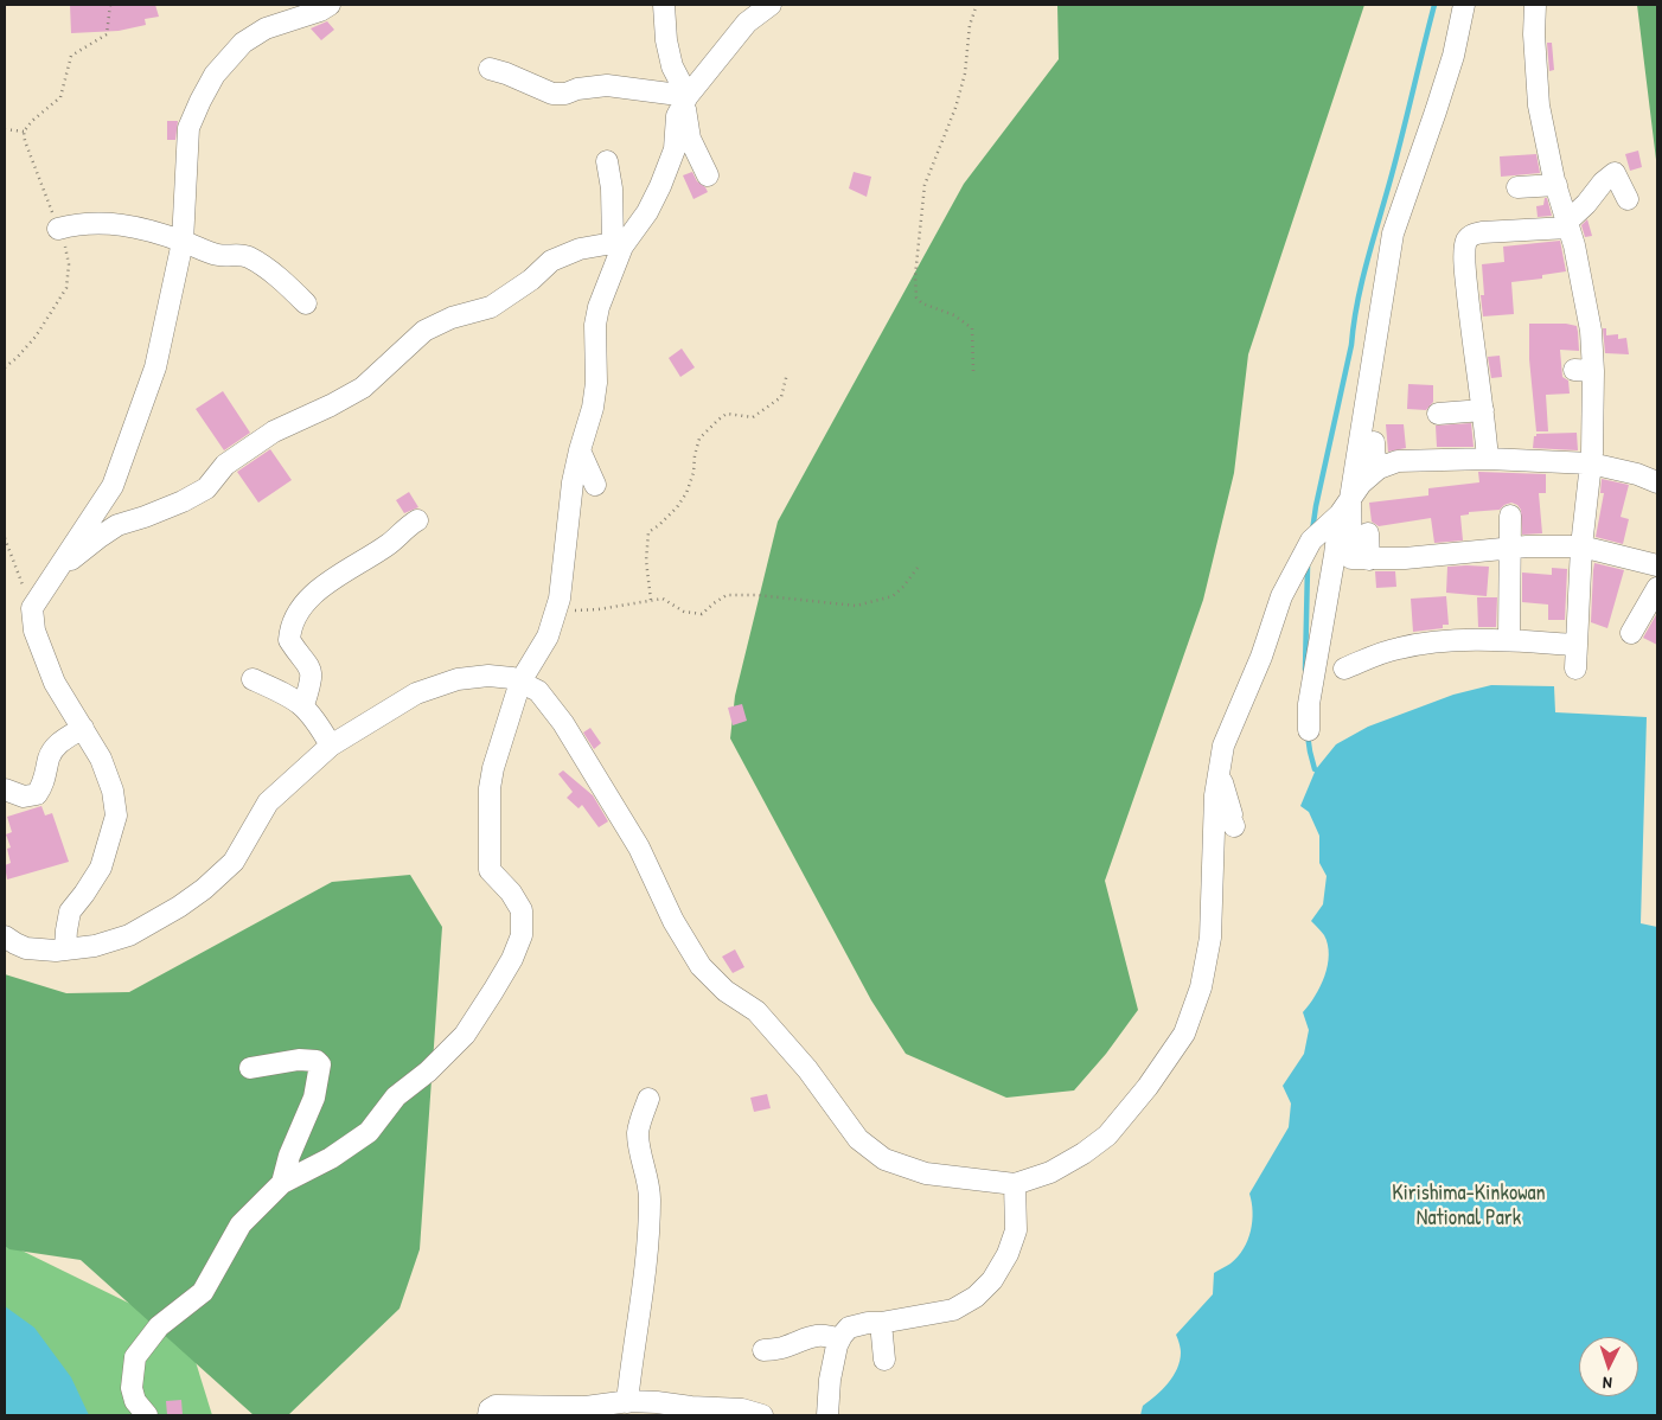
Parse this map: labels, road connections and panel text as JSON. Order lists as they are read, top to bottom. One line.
{"parks":["Kirishima-Kinkowan National Park"],"north":"bottom"}
